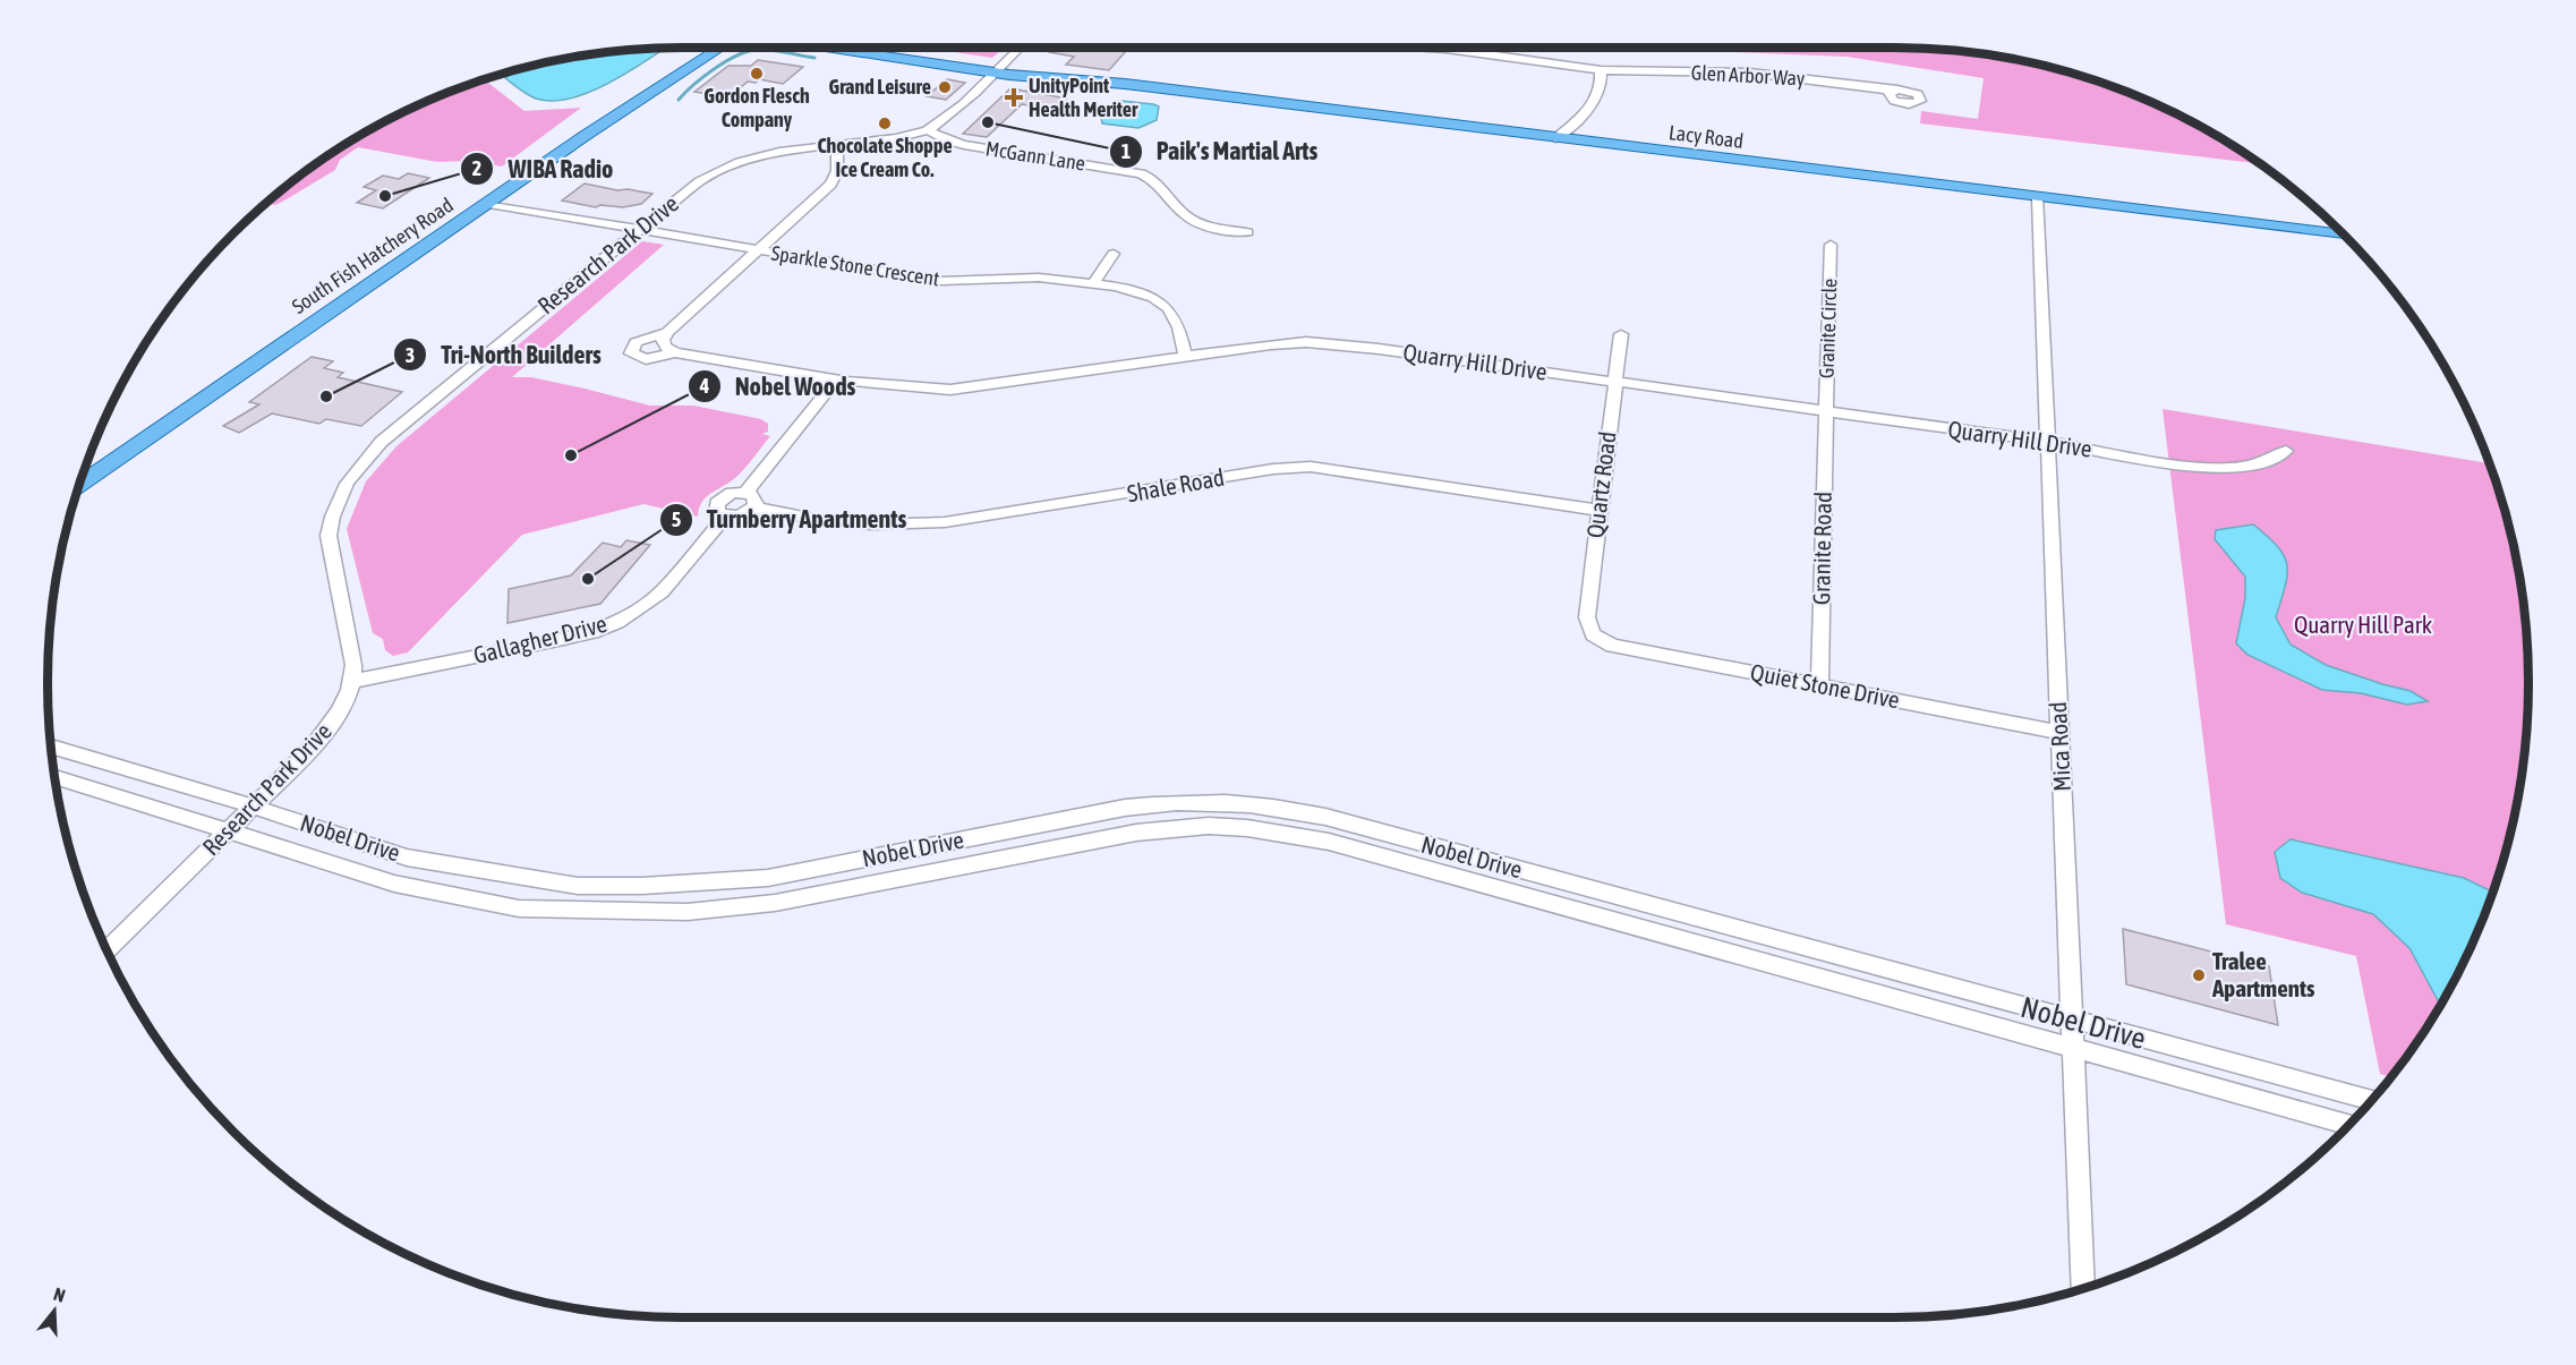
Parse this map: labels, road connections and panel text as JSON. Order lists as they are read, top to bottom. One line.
{"streets":{"main road":["Lacy Road","South Fish Hatchery Road"],"street":["Glen Arbor Way","McGann Lane","Research Park Drive","Sparkle Stone Crescent","Granite Circle","Quarry Hill Drive","Quartz Road","Shale Road","Granite Road","Gallagher Drive","Quiet Stone Drive","Mica Road","Nobel Drive"]},"crossings":[["Lacy Road","Research Park Drive"],["Lacy Road","Mica Road"],["McGann Lane","Research Park Drive"],["Research Park Drive","Sparkle Stone Crescent"],["Research Park Drive","Gallagher Drive"],["Research Park Drive","Nobel Drive"],["South Fish Hatchery Road","Sparkle Stone Crescent"],["Sparkle Stone Crescent","Quarry Hill Drive"],["Granite Circle","Quarry Hill Drive"],["Granite Circle","Granite Road"],["Quarry Hill Drive","Quartz Road"],["Quarry Hill Drive","Granite Road"],["Quarry Hill Drive","Mica Road"],["Quartz Road","Shale Road"],["Quartz Road","Quiet Stone Drive"],["Shale Road","Gallagher Drive"],["Granite Road","Quiet Stone Drive"],["Quiet Stone Drive","Mica Road"],["Mica Road","Nobel Drive"]],"parks":["Quarry Hill Park"],"places":{"other":["Gordon Flesch Company","Grand Leisure","Paik's Martial Arts","Chocolate Shoppe Ice Cream Co.","WIBA Radio","Tri-North Builders","Nobel Woods","Turnberry Apartments","Tralee Apartments"],"health":["UnityPoint Health Meriter"]},"north":"top"}
